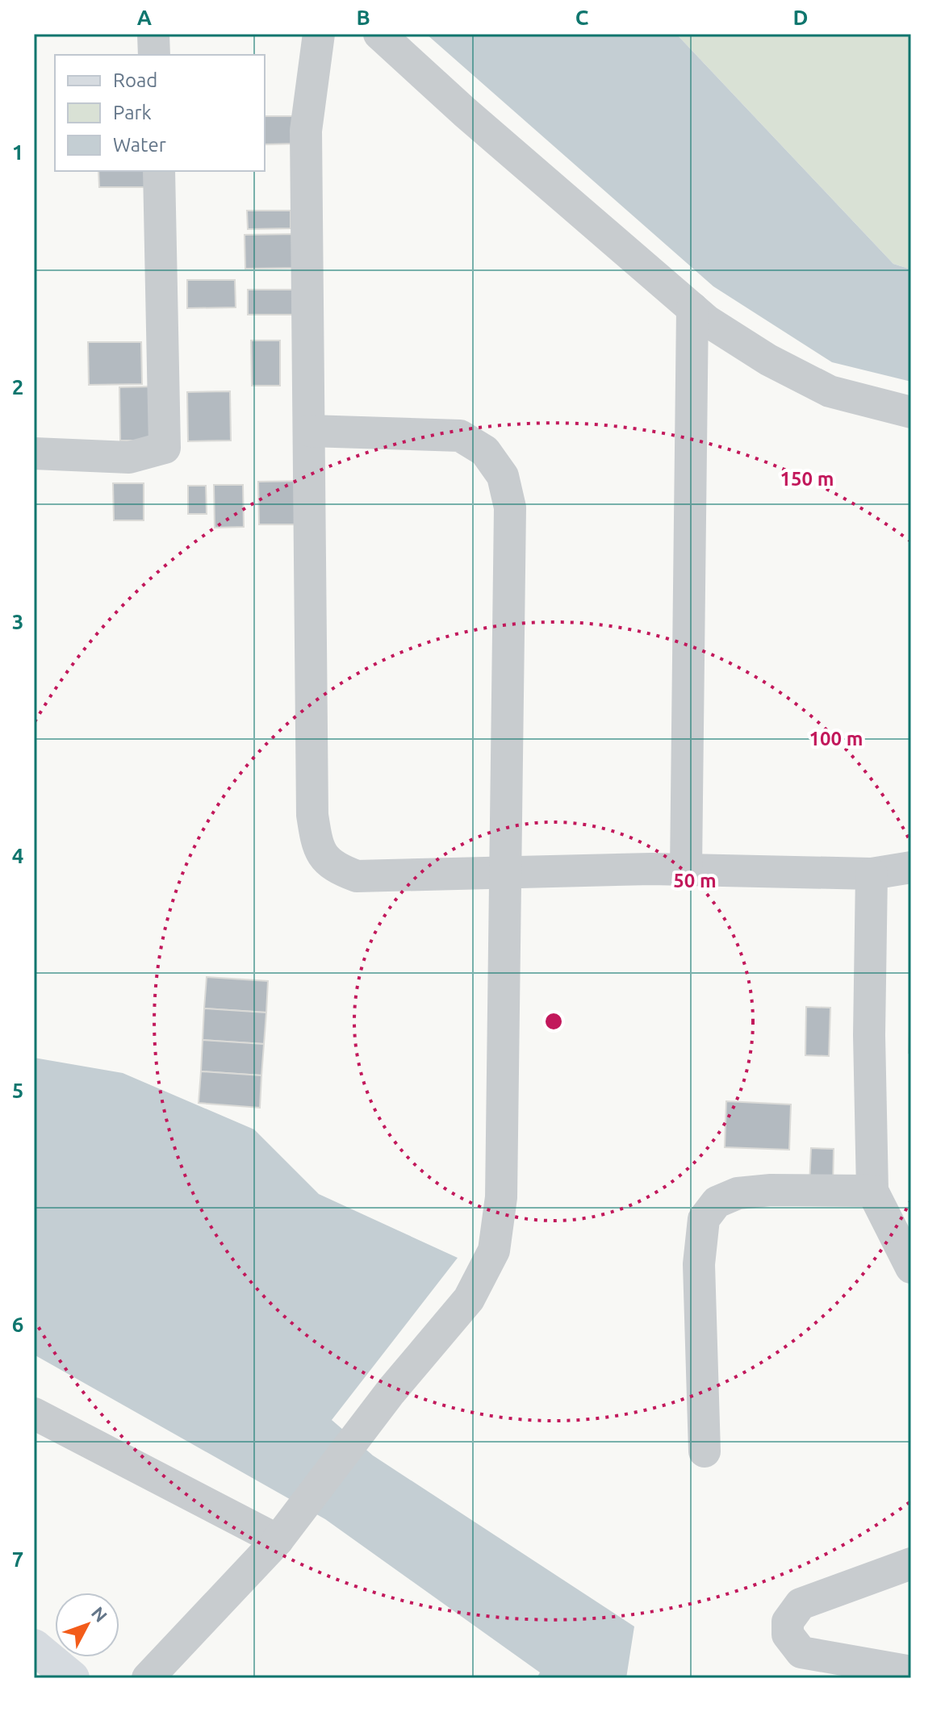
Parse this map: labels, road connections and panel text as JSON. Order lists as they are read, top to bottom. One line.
{"legend":["Road","Park","Water"],"north":"top right","grid":{"columns":["A","B","C","D"],"rows":["1","2","3","4","5","6","7"]},"rings":["150 m","100 m","50 m"]}
